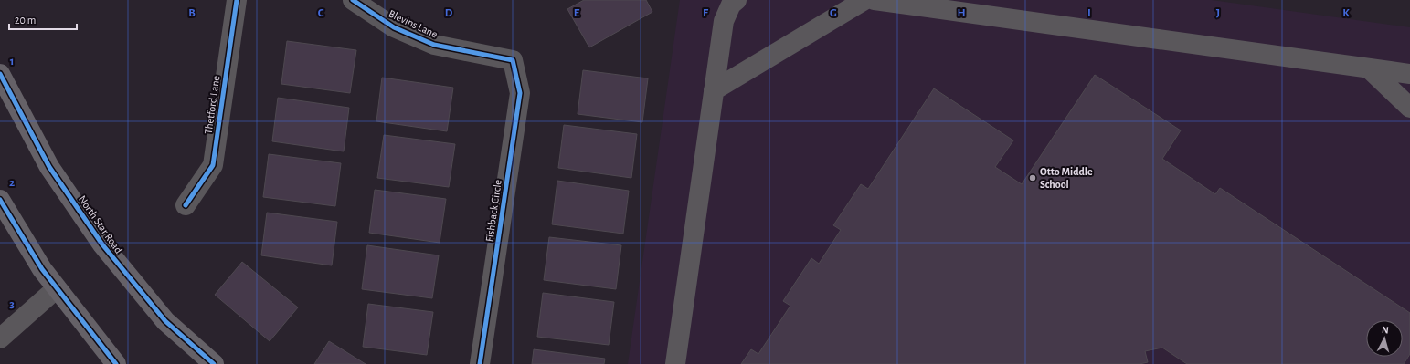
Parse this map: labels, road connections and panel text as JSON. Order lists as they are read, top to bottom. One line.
{"streets":{"main road":["North Star Road"],"street":["Blevins Lane","Thetford Lane","Fishback Circle"]},"crossings":[["Blevins Lane","Fishback Circle"]],"places":["Otto Middle School"],"scale_bar":"20 m","north":"top","grid":{"columns":["B","C","D","E","F","G","H","I","J","K"],"rows":["1","2","3"]}}
